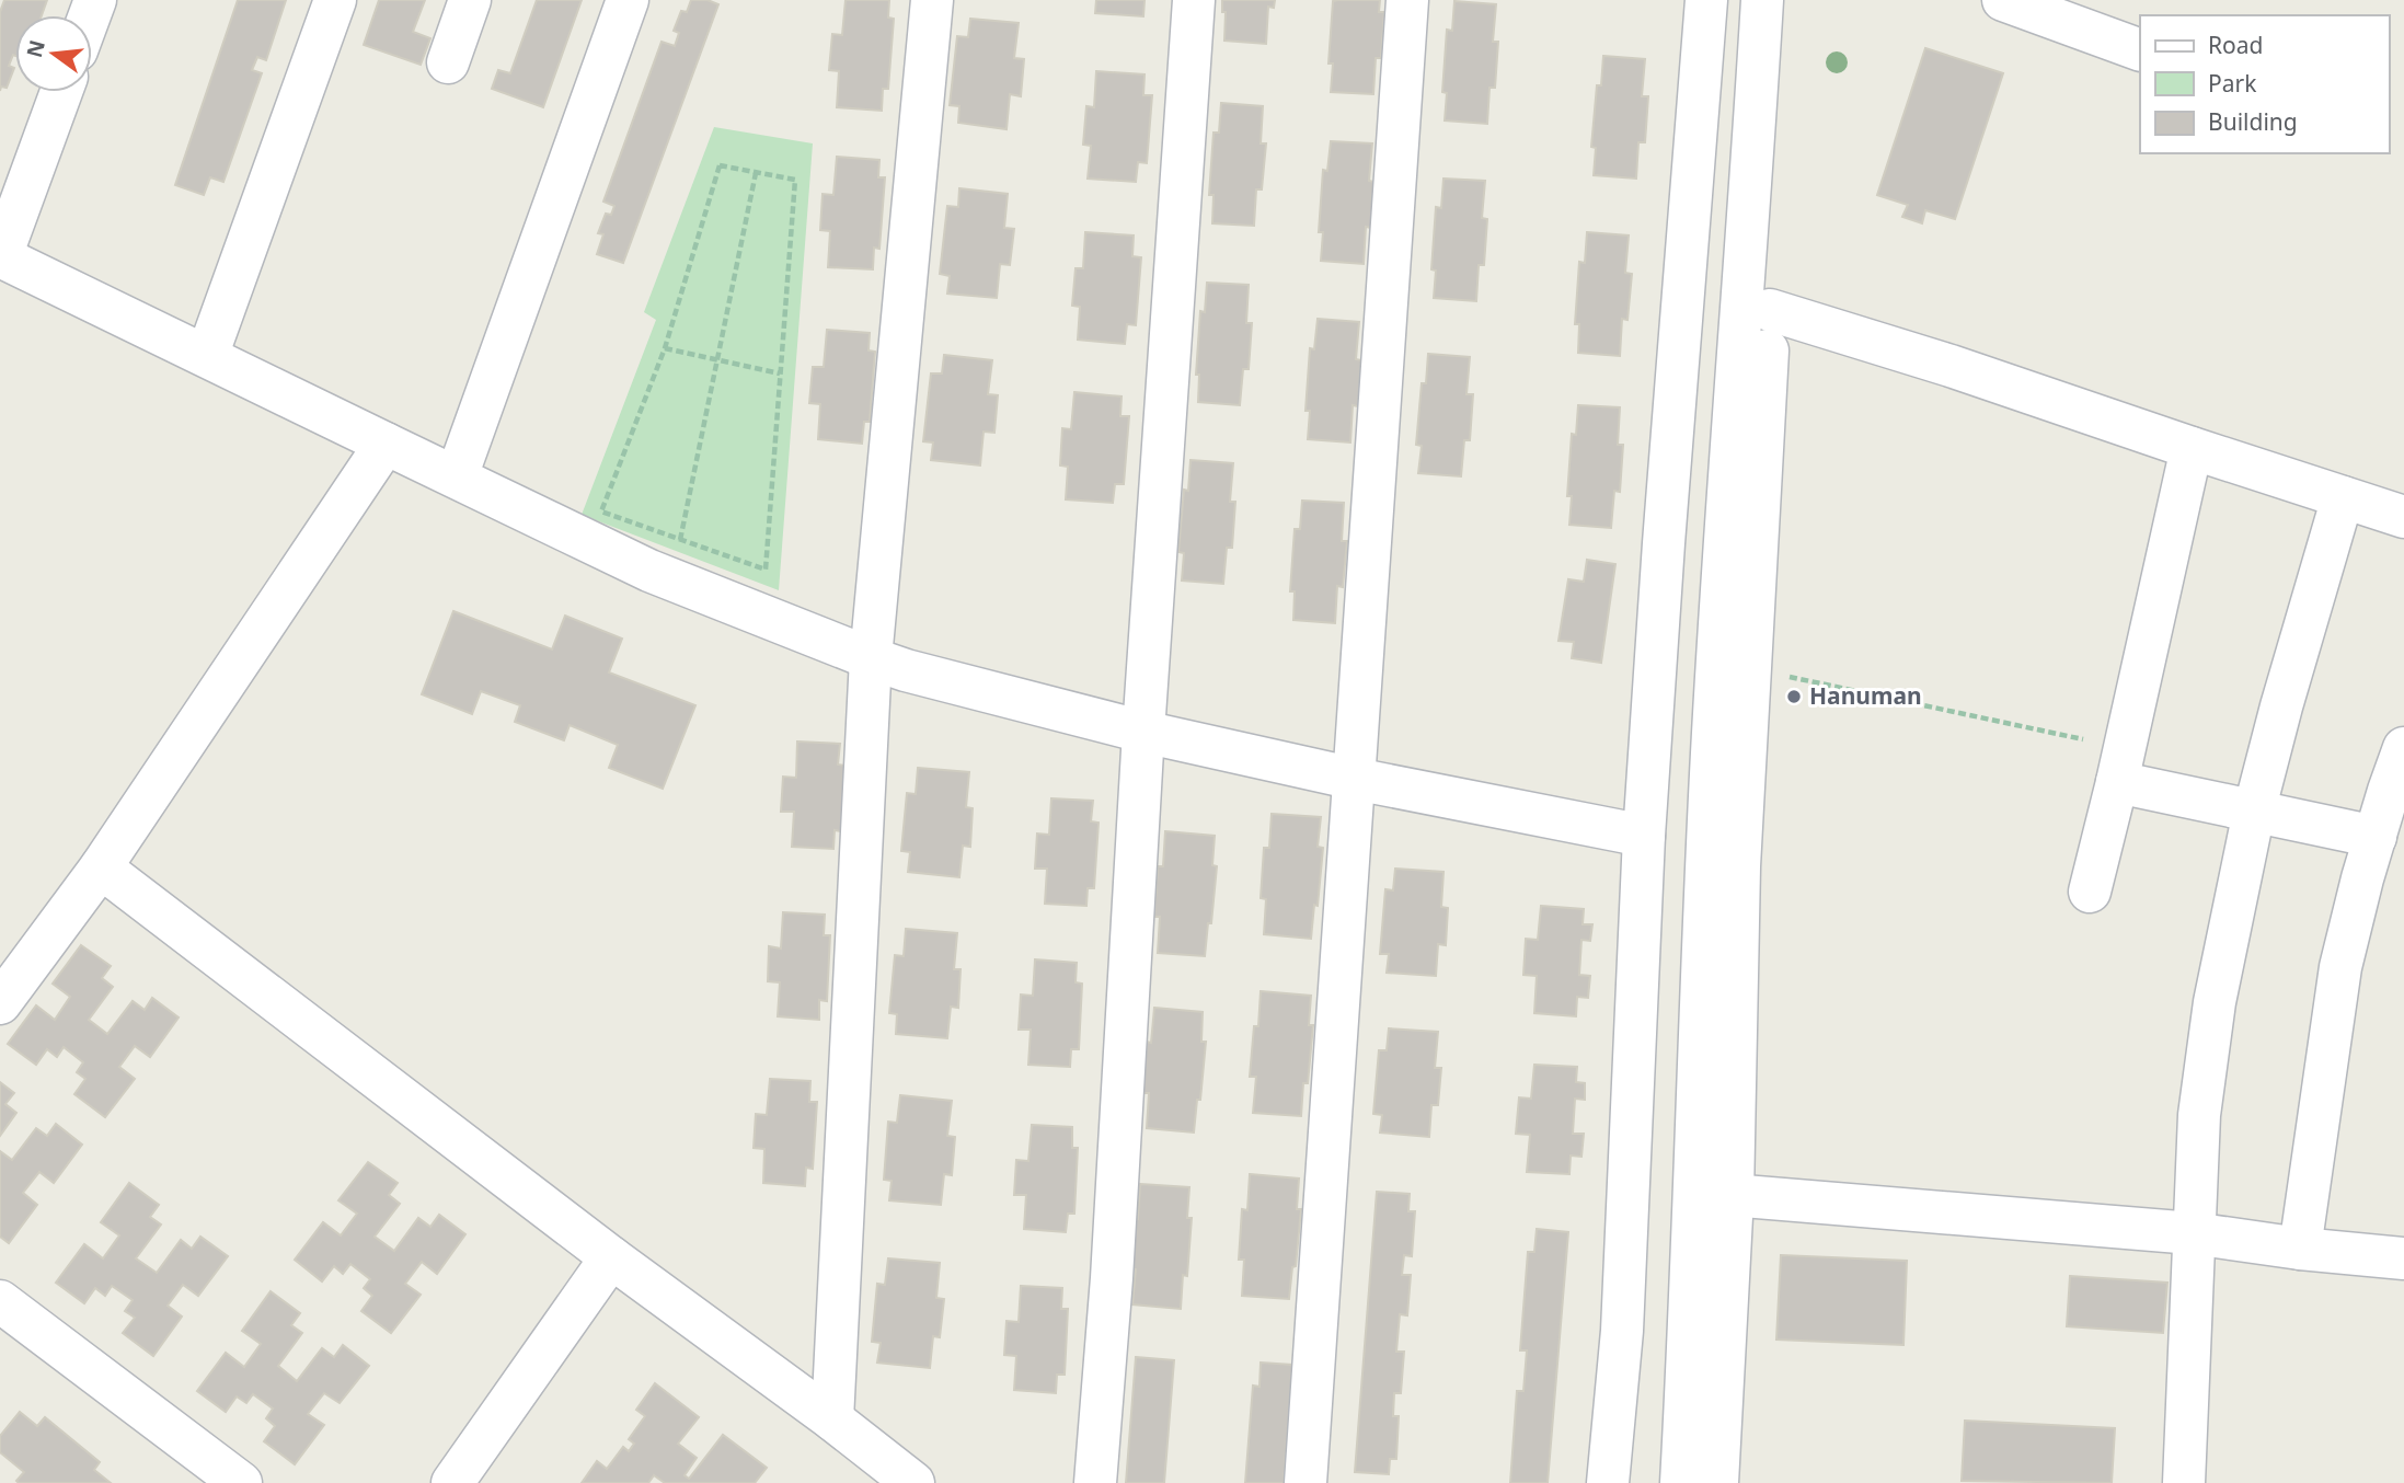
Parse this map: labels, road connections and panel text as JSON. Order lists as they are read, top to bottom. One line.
{"places":["Hanuman"],"legend":["Road","Park","Building"],"north":"left"}
